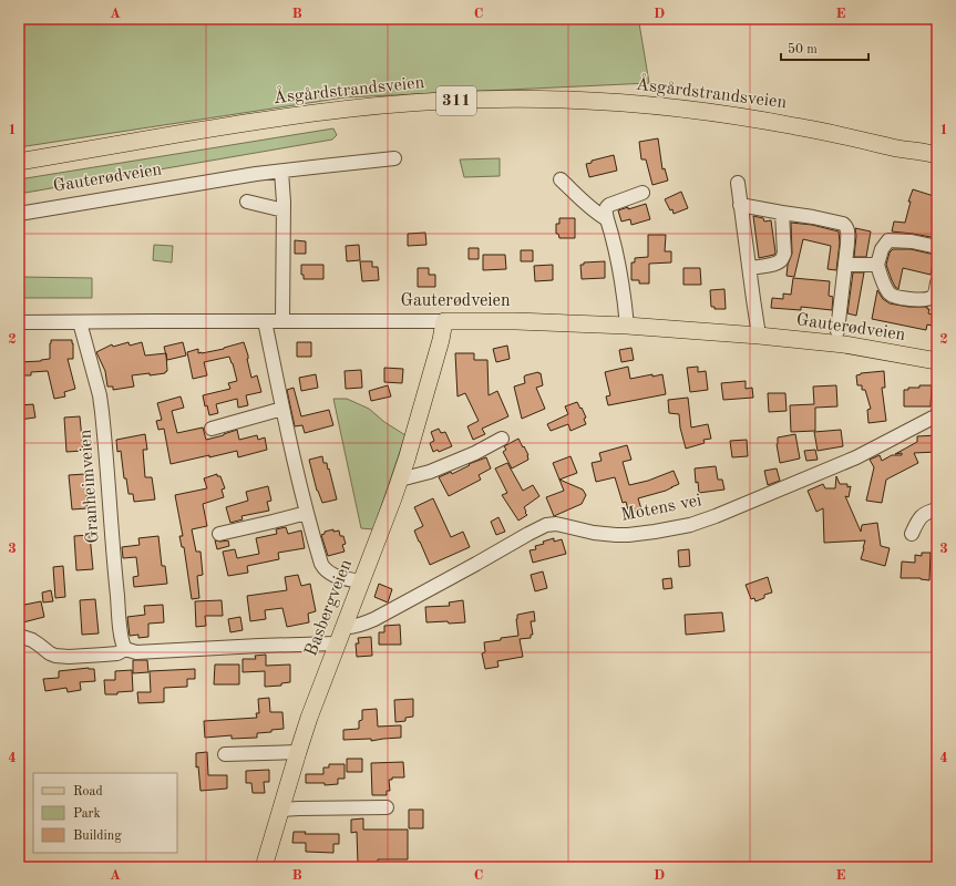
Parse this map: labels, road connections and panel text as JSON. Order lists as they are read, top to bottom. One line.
{"streets":{"main road":["Åsgårdstrandsveien","311","Gauterødveien","Basbergveien"],"street":["Granheimveien","Motens vei"]},"crossings":[["Gauterødveien","Granheimveien"],["Gauterødveien","Basbergveien"],["Motens vei","Basbergveien"]],"legend":["Road","Park","Building"],"scale_bar":"50 m","grid":{"columns":["A","B","C","D","E"],"rows":["1","2","3","4"]}}
